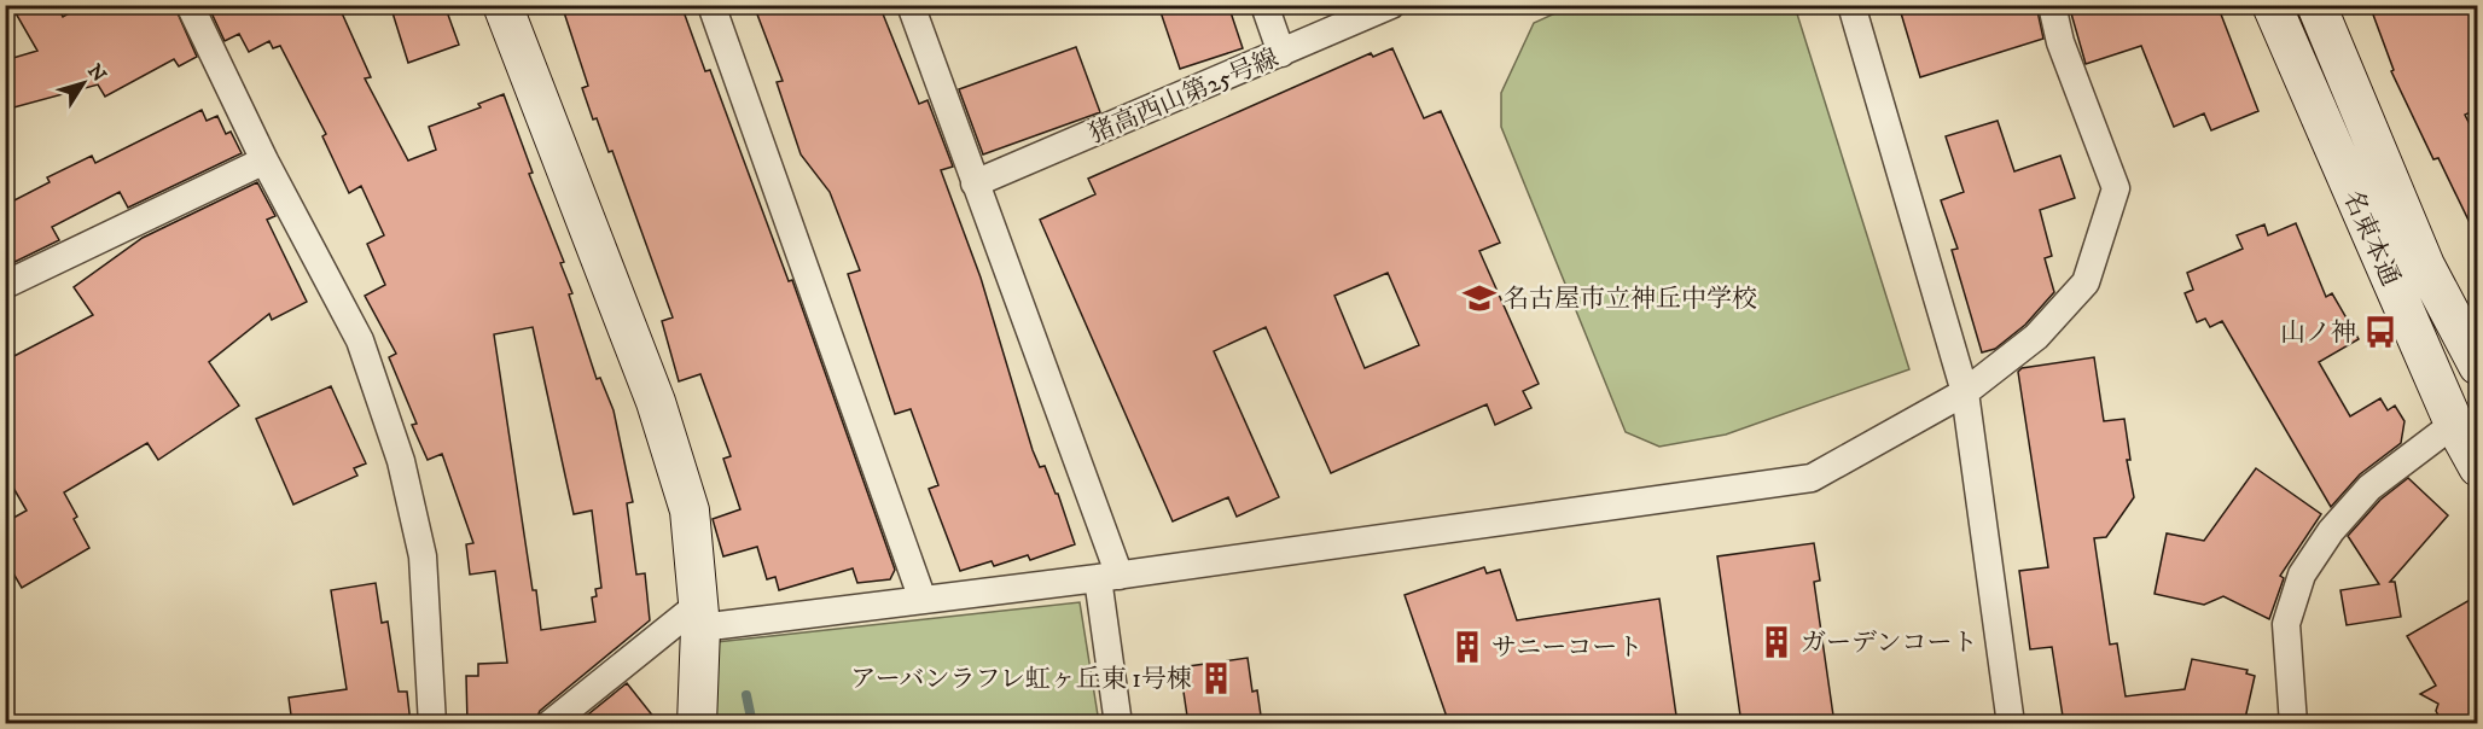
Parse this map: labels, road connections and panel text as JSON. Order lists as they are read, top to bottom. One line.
{"streets":{"main road":["名東本通"],"street":["猪高西山第25号線"]},"places":{"school or university":["名古屋市立神丘中学校"],"bus stop":["山ノ神"],"building":["ガーデンコート","サニーコート","アーバンラフレ虹ヶ丘東 1号棟"]},"north":"top right"}
